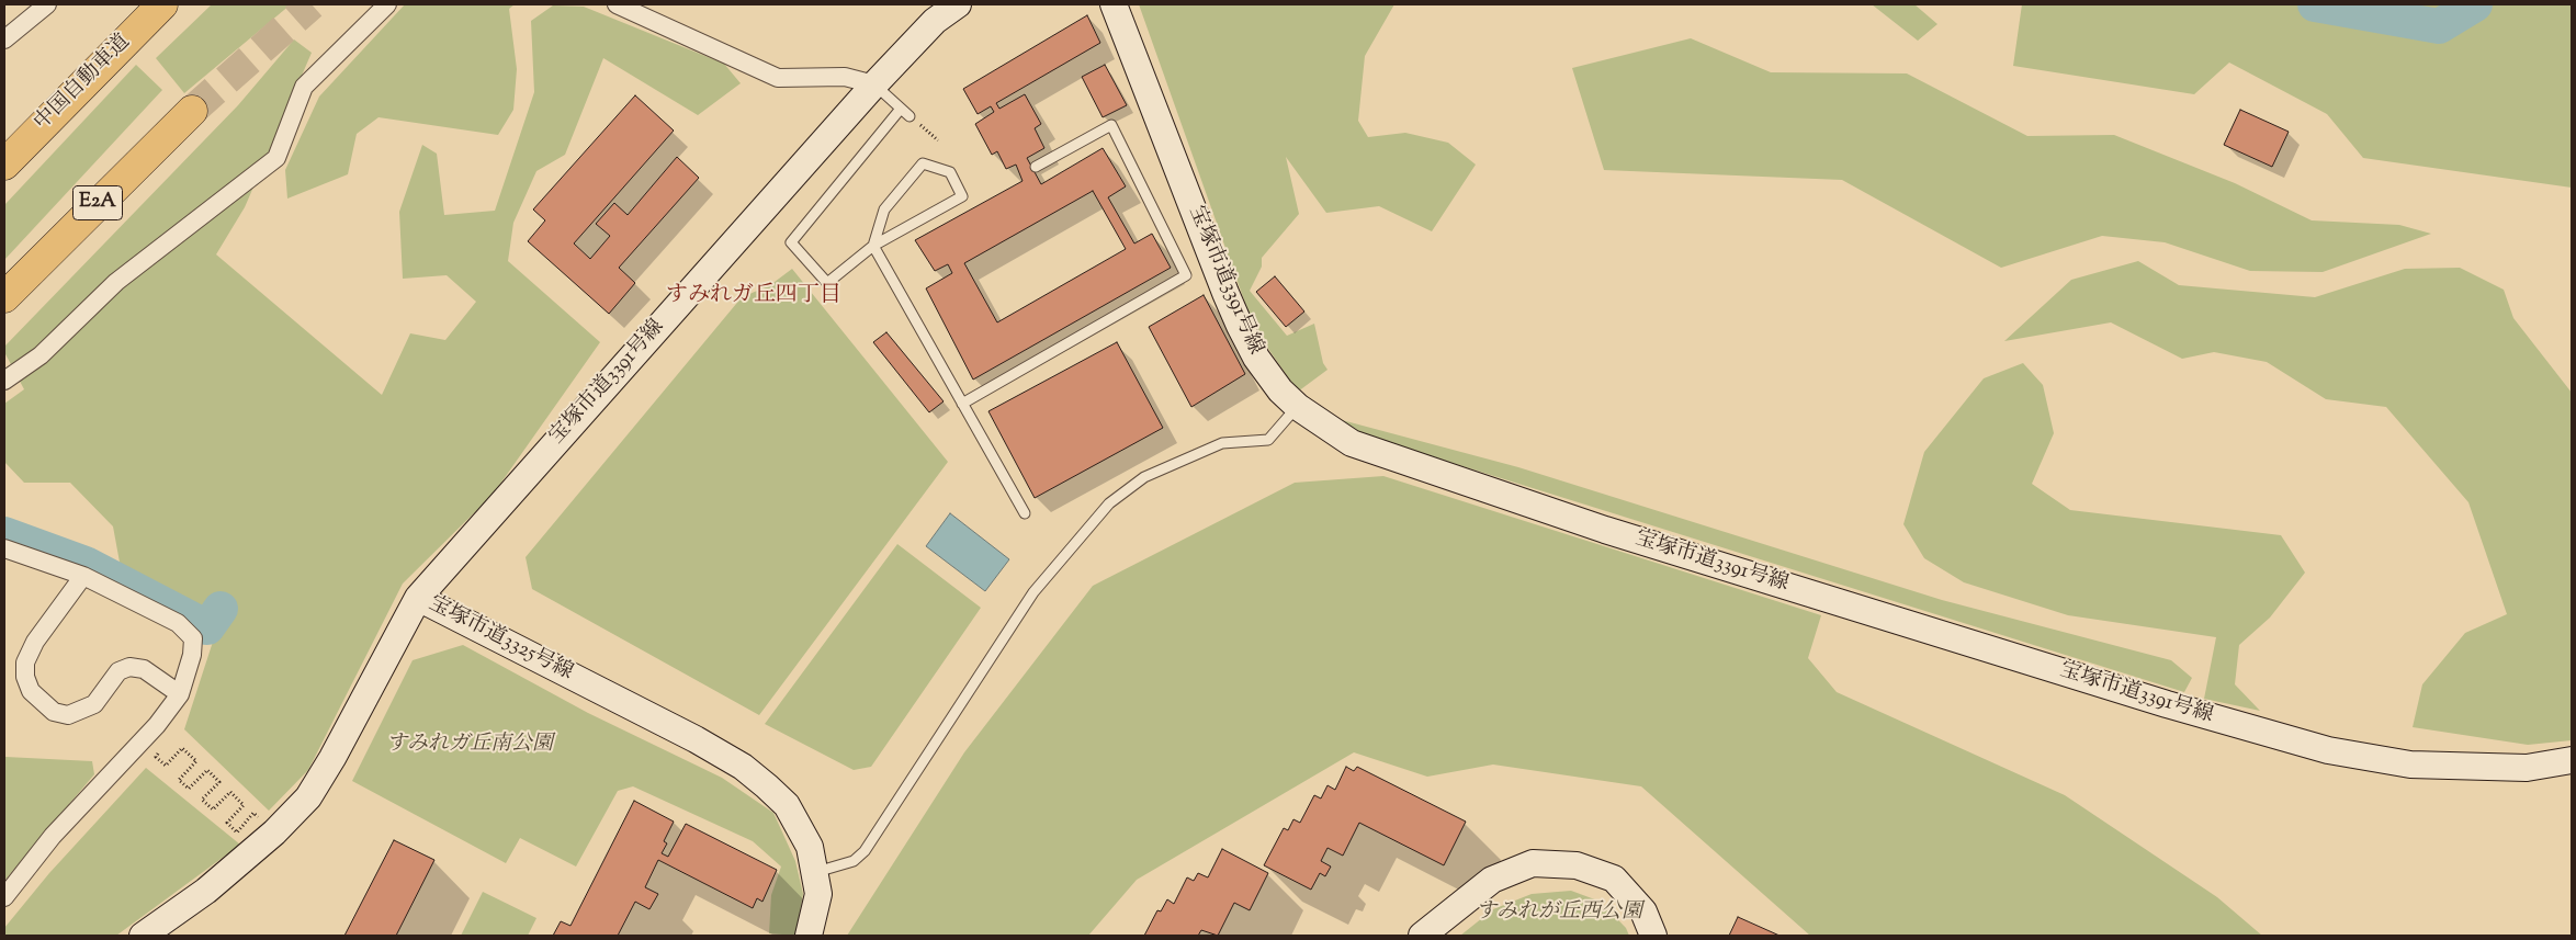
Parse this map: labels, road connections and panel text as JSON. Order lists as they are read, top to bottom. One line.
{"streets":{"highway":["中国自動車道","E2A"],"street":["宝塚市道3391号線","宝塚市道3325号線"]},"crossings":[["宝塚市道3391号線","宝塚市道3325号線"]],"districts":["すみれガ丘四丁目"],"parks":["すみれガ丘南公園","すみれが丘西公園"]}
